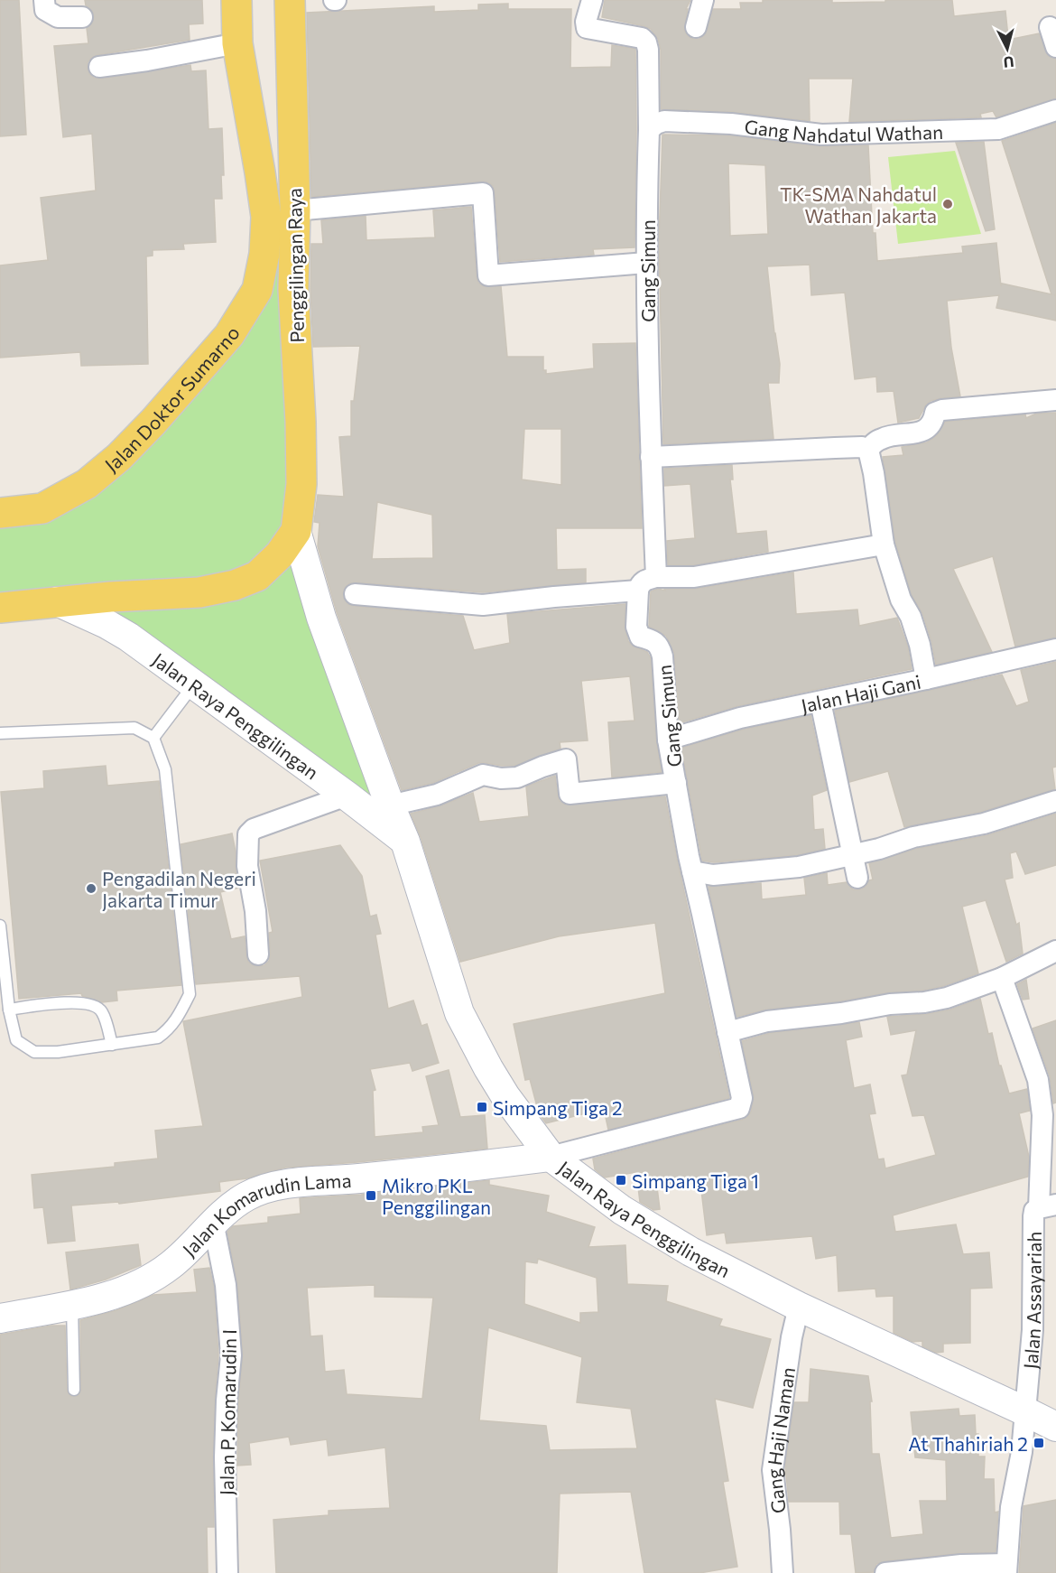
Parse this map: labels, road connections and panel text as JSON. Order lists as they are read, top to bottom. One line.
{"streets":{"main road":["Penggilingan Raya","Jalan Doktor Sumarno","Jalan Raya Penggilingan","Jalan Komarudin Lama"],"street":["Gang Nahdatul Wathan","Gang Simun","Jalan Haji Gani","Jalan Assayariah","Jalan P. Komarudin I","Gang Haji Naman"]},"crossings":[["Gang Nahdatul Wathan","Gang Simun"],["Penggilingan Raya","Jalan Doktor Sumarno"],["Penggilingan Raya","Jalan Raya Penggilingan"],["Gang Simun","Jalan Haji Gani"],["Gang Simun","Jalan Raya Penggilingan"],["Gang Simun","Jalan Komarudin Lama"],["Jalan Raya Penggilingan","Jalan Komarudin Lama"],["Jalan Raya Penggilingan","Jalan Assayariah"],["Jalan Raya Penggilingan","Gang Haji Naman"],["Jalan Komarudin Lama","Jalan P. Komarudin I"]],"places":{"other":["TK-SMA Nahdatul Wathan Jakarta","Pengadilan Negeri Jakarta Timur"],"transit":["Simpang Tiga 2","Simpang Tiga 1","Mikro PKL Penggilingan","At Thahiriah 2"]},"north":"bottom"}
